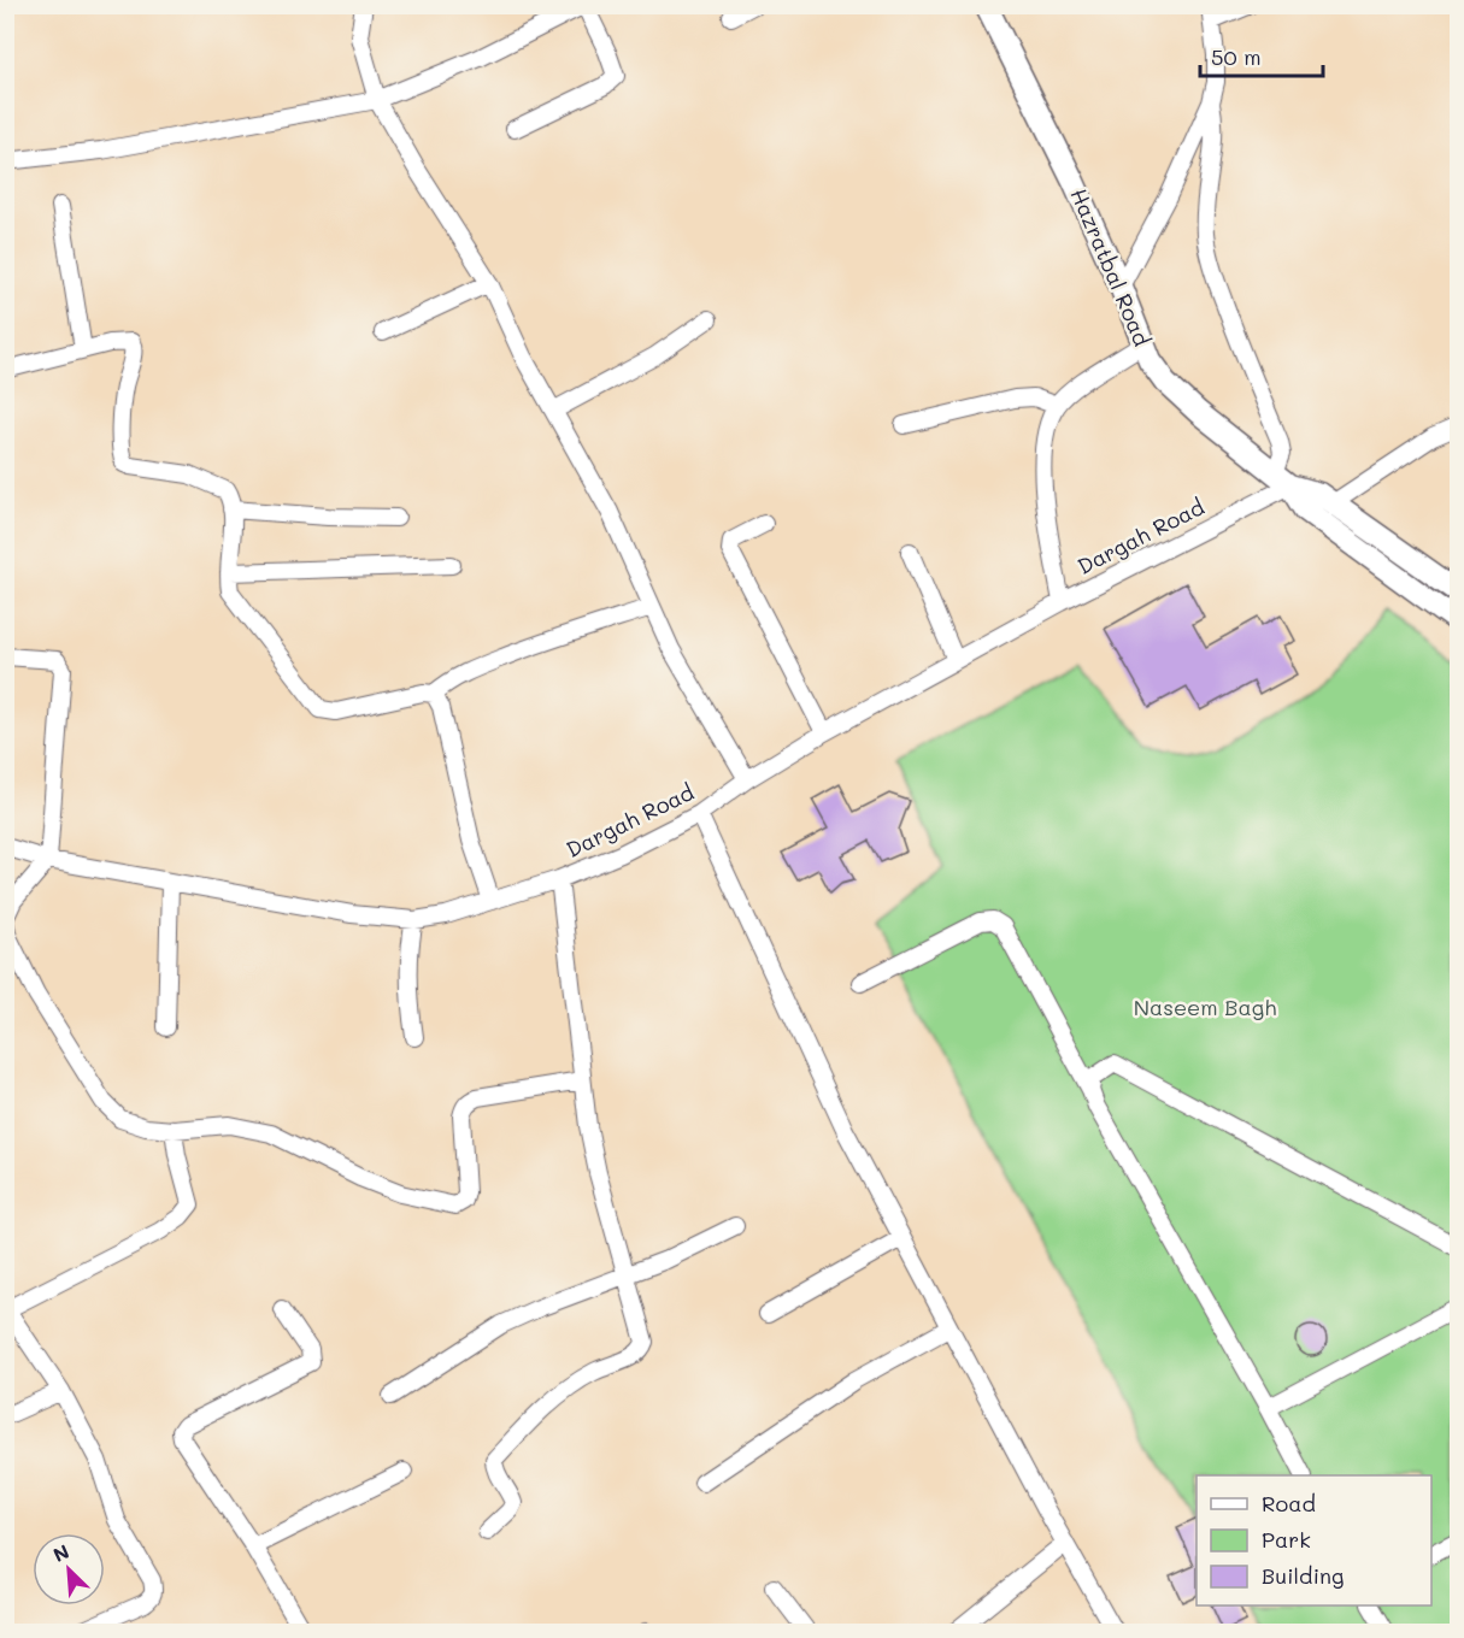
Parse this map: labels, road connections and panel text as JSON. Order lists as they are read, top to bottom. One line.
{"streets":{"main road":["Hazratbal Road"],"street":["Dargah Road"]},"crossings":[["Hazratbal Road","Dargah Road"]],"parks":["Naseem Bagh"],"legend":["Road","Park","Building"],"scale_bar":"50 m","north":"top left"}
